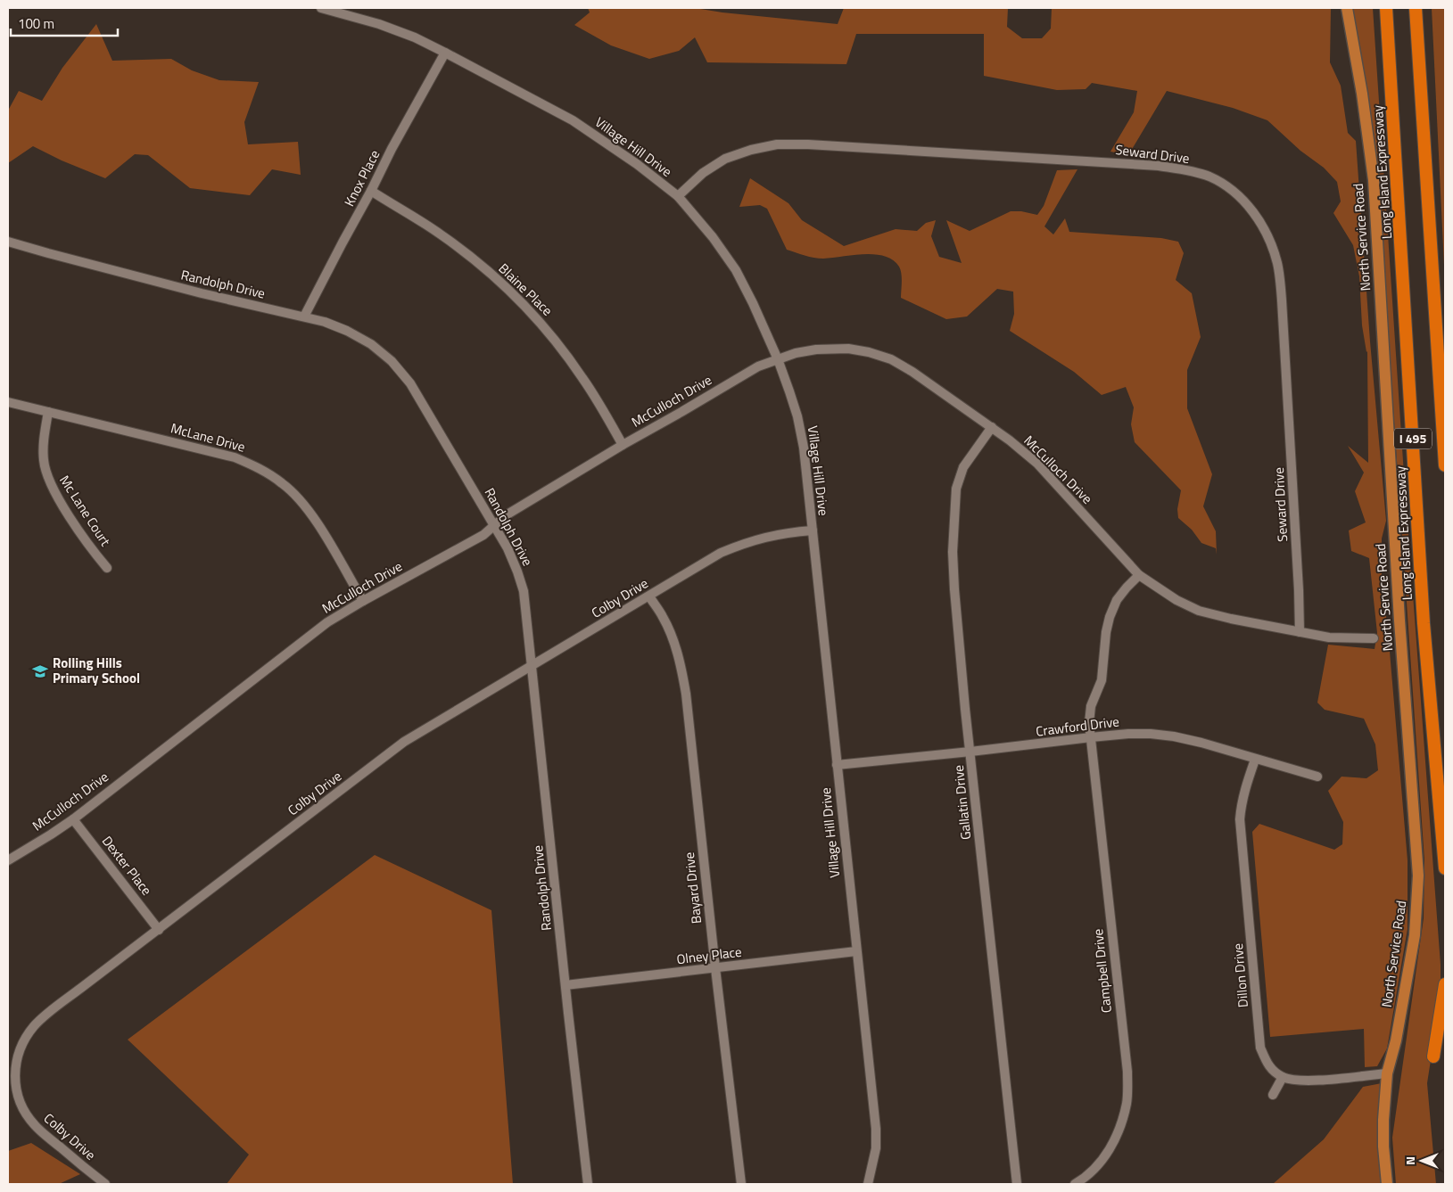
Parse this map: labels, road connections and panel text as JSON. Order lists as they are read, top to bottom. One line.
{"streets":{"highway":["Long Island Expressway","I 495"],"main road":["North Service Road"],"street":["Village Hill Drive","Seward Drive","Knox Place","Randolph Drive","Blaine Place","McCulloch Drive","McLane Drive","Mc Lane Court","Colby Drive","Crawford Drive","Gallatin Drive","Dexter Place","Bayard Drive","Olney Place","Campbell Drive","Dillon Drive"]},"crossings":[["Village Hill Drive","Seward Drive"],["Village Hill Drive","Knox Place"],["Village Hill Drive","McCulloch Drive"],["Village Hill Drive","Colby Drive"],["Village Hill Drive","Crawford Drive"],["Village Hill Drive","Olney Place"],["Seward Drive","McCulloch Drive"],["Knox Place","Randolph Drive"],["Knox Place","Blaine Place"],["Randolph Drive","McCulloch Drive"],["Randolph Drive","Colby Drive"],["Randolph Drive","Olney Place"],["Blaine Place","McCulloch Drive"],["McCulloch Drive","McLane Drive"],["McCulloch Drive","Gallatin Drive"],["McCulloch Drive","Dexter Place"],["McCulloch Drive","Campbell Drive"],["McLane Drive","Mc Lane Court"],["Colby Drive","Dexter Place"],["Colby Drive","Bayard Drive"],["Crawford Drive","Gallatin Drive"],["Crawford Drive","Campbell Drive"],["Crawford Drive","Dillon Drive"],["Bayard Drive","Olney Place"]],"places":{"school or university":["Rolling Hills Primary School"]},"scale_bar":"100 m","north":"left"}
